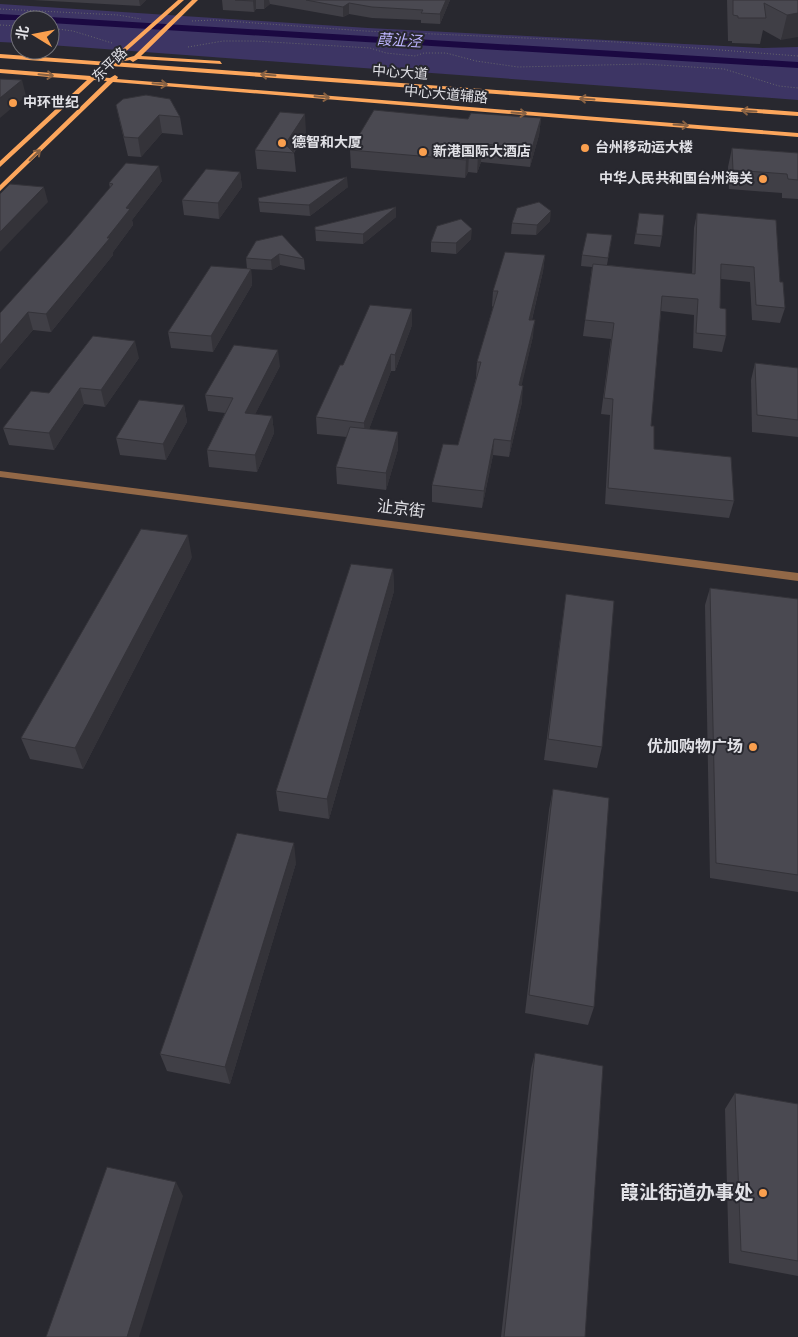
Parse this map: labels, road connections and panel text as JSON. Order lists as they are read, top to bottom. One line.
{"streets":{"main road":["东平路","中心大道","中心大道辅路"],"street":["沚京街"]},"crossings":[["东平路","中心大道"],["东平路","中心大道辅路"]],"water":["葭沚泾"],"places":["中环世纪","德智和大厦","台州移动运大楼","新港国际大酒店","中华人民共和国台州海关","优加购物广场","葭沚街道办事处"],"north":"left"}
